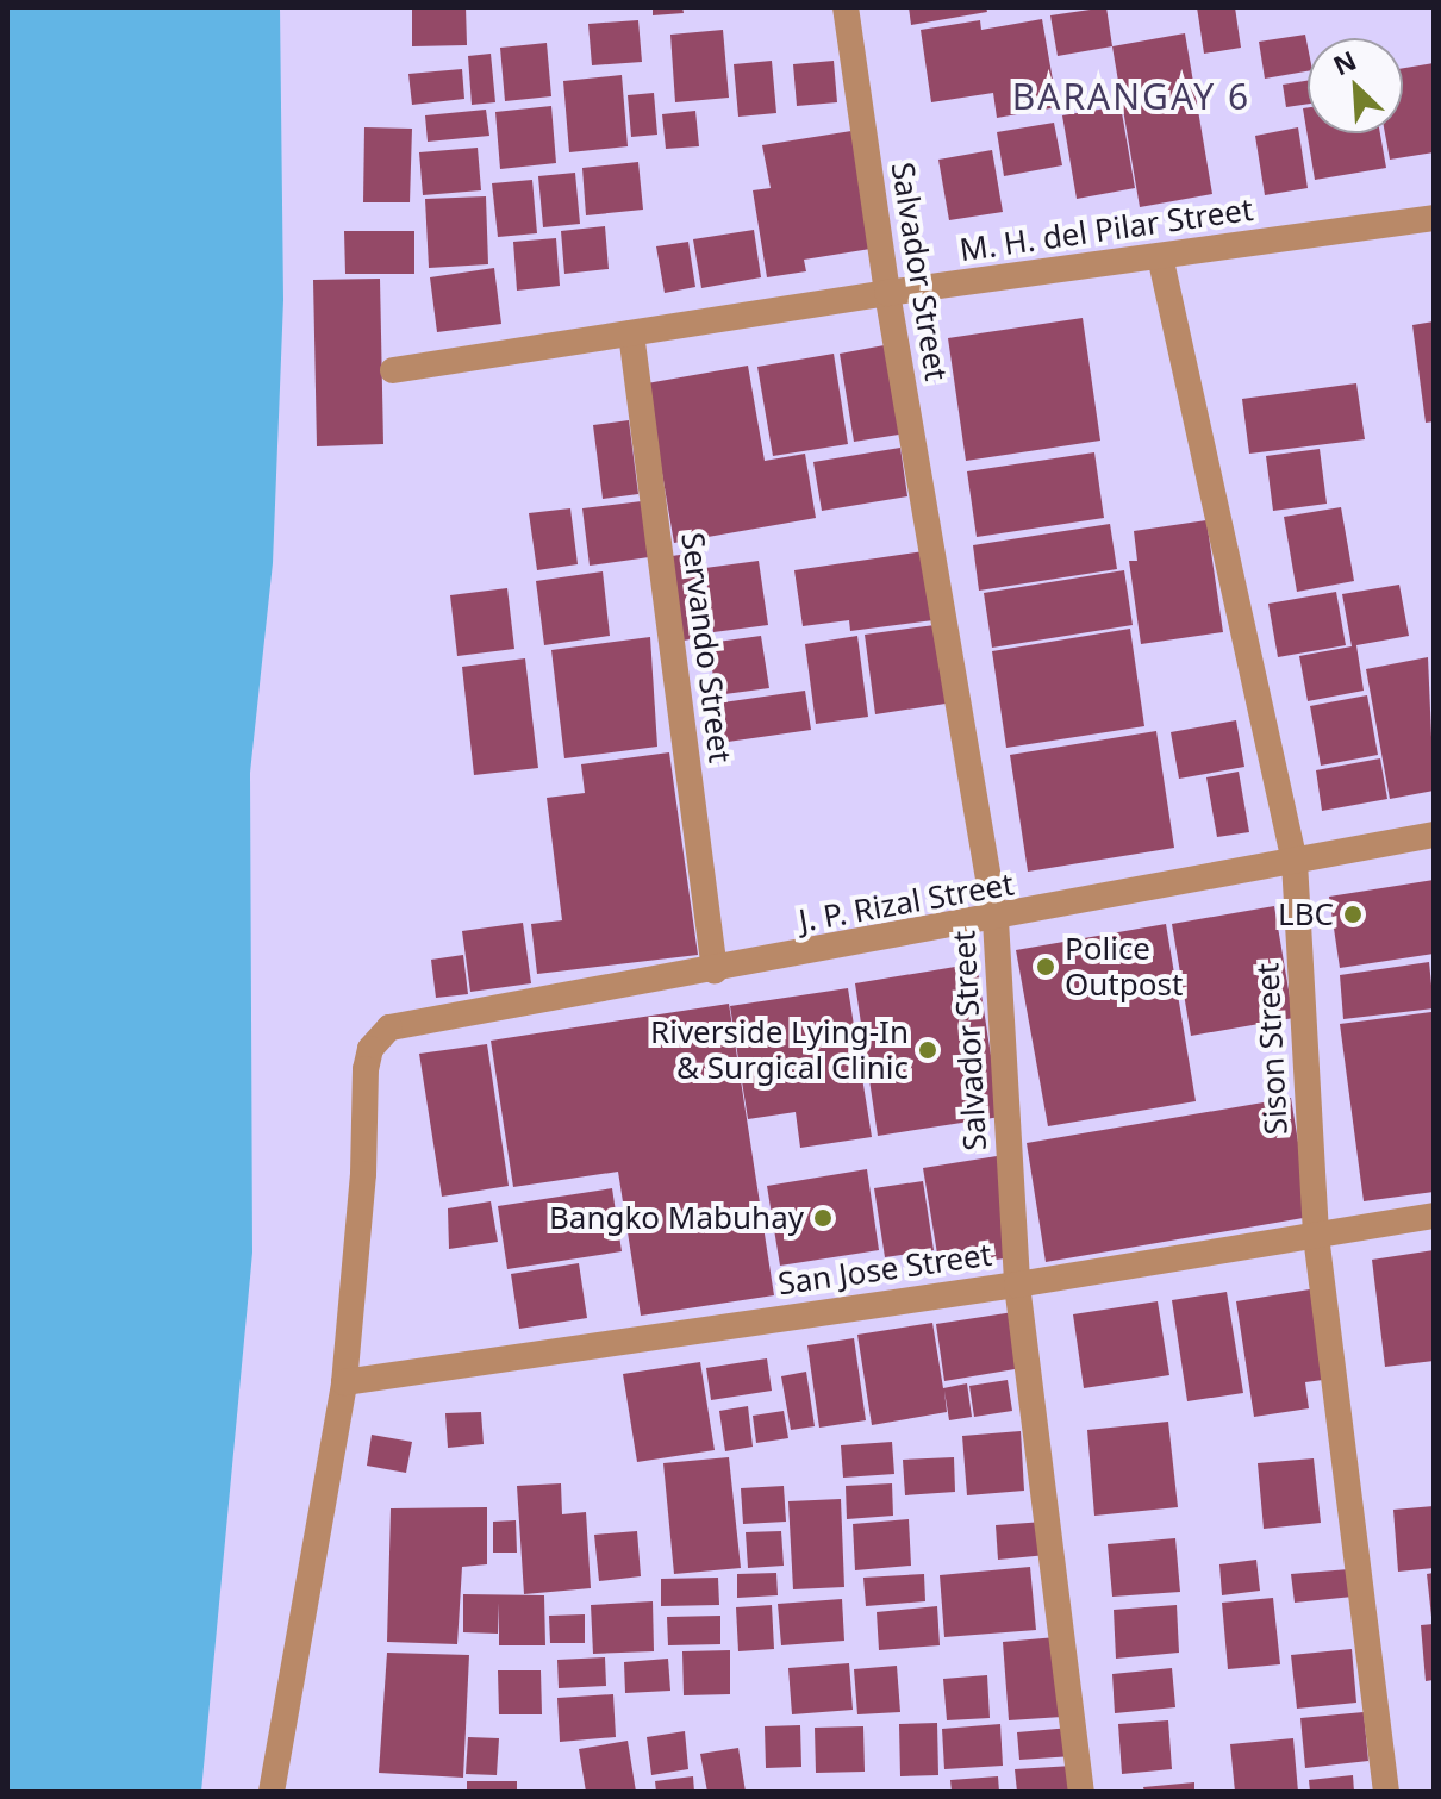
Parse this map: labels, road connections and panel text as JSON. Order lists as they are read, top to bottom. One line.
{"streets":{"street":["M. H. del Pilar Street","Salvador Street","Servando Street","J. P. Rizal Street","Sison Street","San Jose Street"]},"crossings":[["M. H. del Pilar Street","Salvador Street"],["M. H. del Pilar Street","Servando Street"],["M. H. del Pilar Street","Sison Street"],["Salvador Street","J. P. Rizal Street"],["Salvador Street","San Jose Street"],["Servando Street","J. P. Rizal Street"],["J. P. Rizal Street","Sison Street"],["J. P. Rizal Street","San Jose Street"],["Sison Street","San Jose Street"]],"districts":["BARANGAY 6"],"places":["LBC","Police Outpost","Riverside Lying-In & Surgical Clinic","Bangko Mabuhay"],"north":"top left"}
